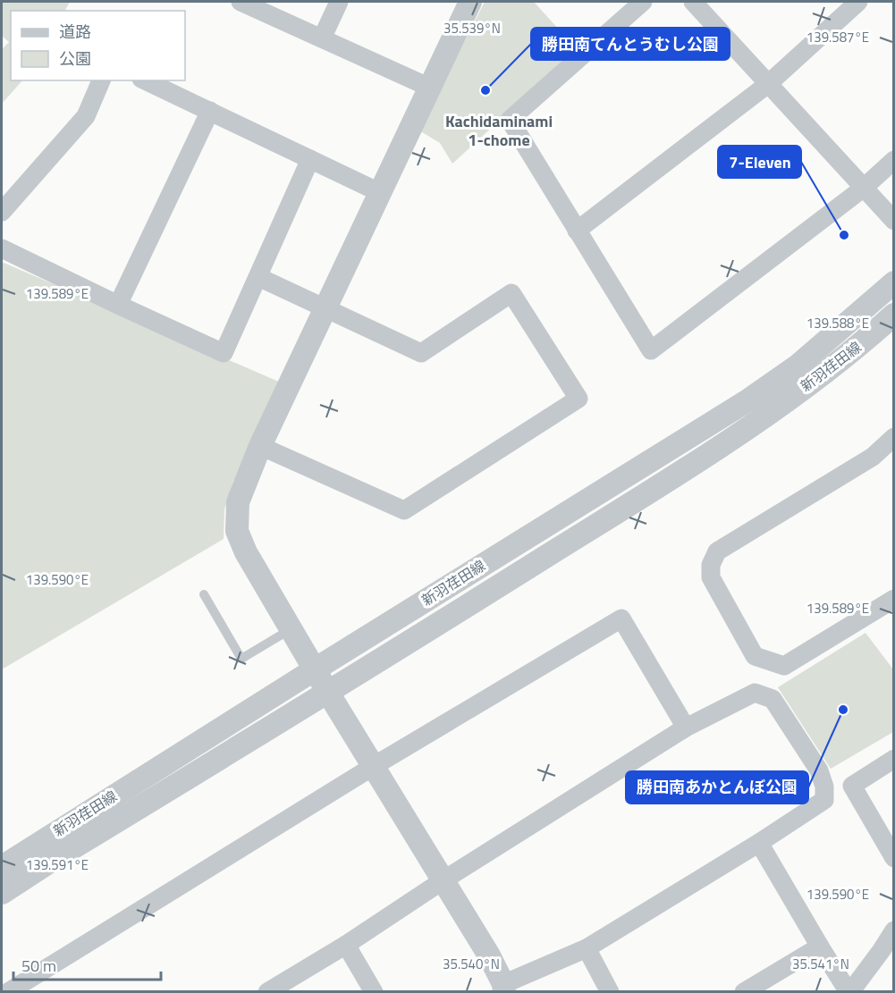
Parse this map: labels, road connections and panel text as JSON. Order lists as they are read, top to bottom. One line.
{"streets":{"street":["新羽荏田線"]},"districts":["Kachidaminami 1-chome"],"places":["勝田南てんとうむし公園","7-Eleven","勝田南あかとんぼ公園"],"legend":["道路","公園"],"scale_bar":"50 m","coordinates":["35.539°N","139.587°E","139.589°E","139.588°E","139.590°E","139.591°E","35.540°N","35.541°N"]}
